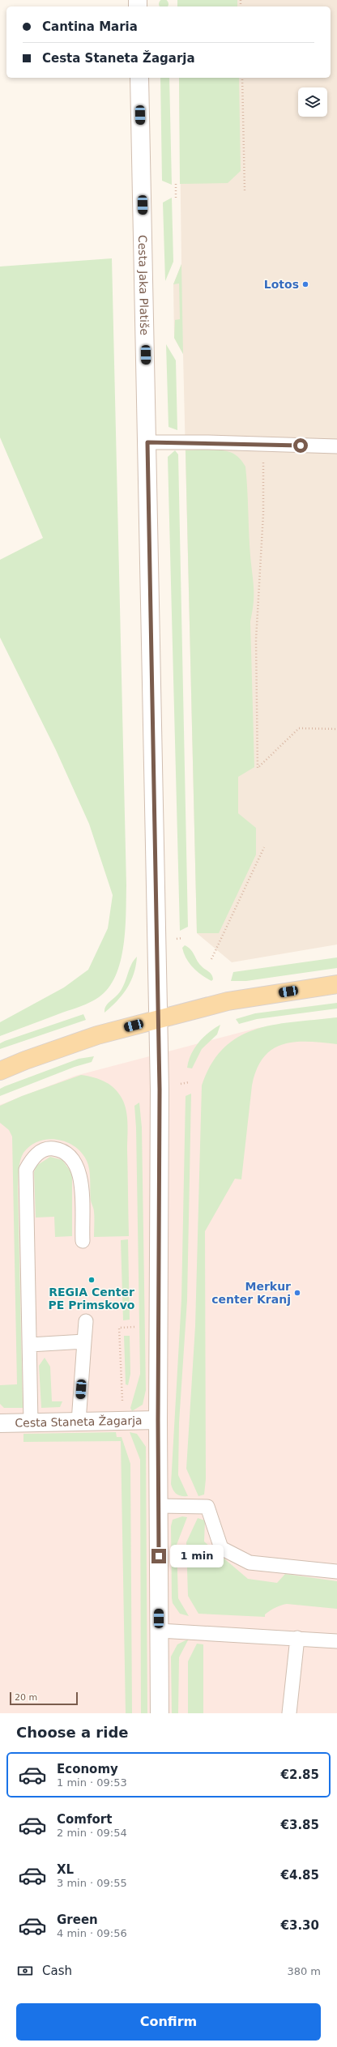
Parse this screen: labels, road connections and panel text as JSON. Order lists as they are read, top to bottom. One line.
{"streets":{"street":["Cesta Jaka Platiše","Cesta Staneta Žagarja"]},"crossings":[["Cesta Jaka Platiše","Cesta Staneta Žagarja"]],"places":["Lotos","REGIA Center PE Primskovo","Merkur center Kranj"],"scale_bar":"20 m","page":{"banner":["Cantina Maria","Cesta Staneta Žagarja"],"bubble":"1 min","scale":"20 m","heading":"Choose a ride","list":[{"name":"Economy","note":"1 min · 09:53","value":"€2.85"},{"name":"Comfort","note":"2 min · 09:54","value":"€3.85"},{"name":"XL","note":"3 min · 09:55","value":"€4.85"},{"name":"Green","note":"4 min · 09:56","value":"€3.30"}],"pay":["Cash","380 m"],"buttons":"Confirm"}}
